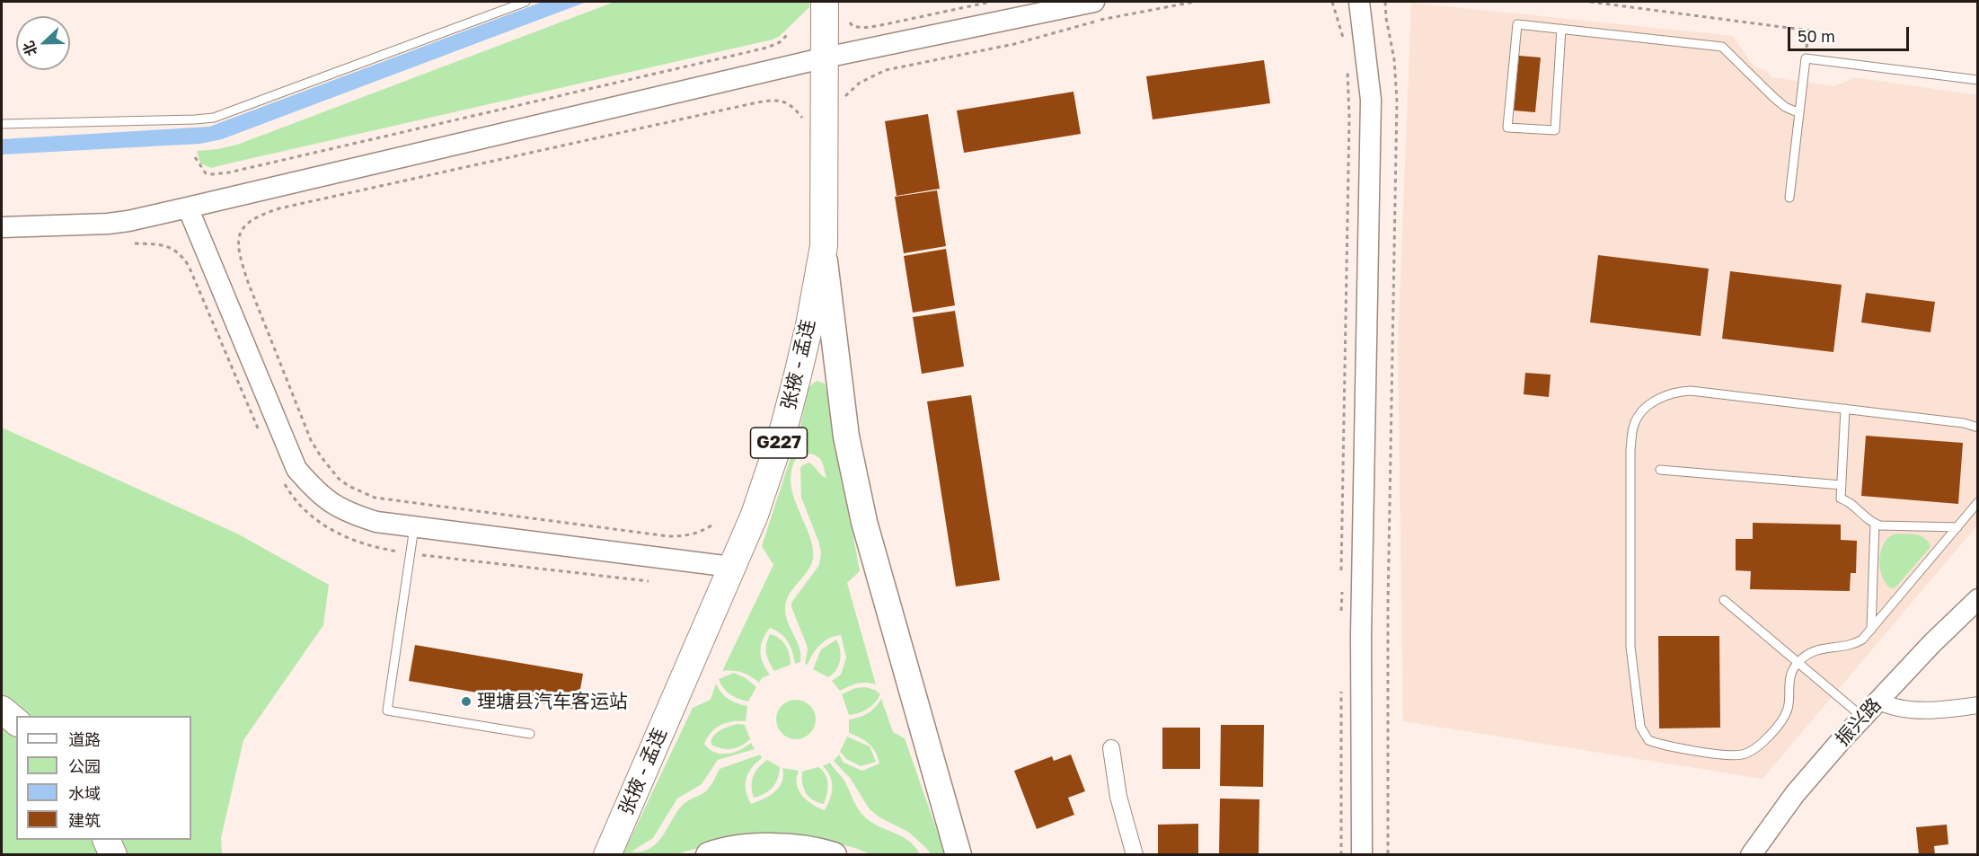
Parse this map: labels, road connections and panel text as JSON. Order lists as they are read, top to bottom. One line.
{"streets":{"highway":["张掖 - 孟连","G227"],"street":["振兴路"]},"places":["理塘县汽车客运站"],"legend":["道路","公园","水域","建筑"],"scale_bar":"50 m","north":"left"}
